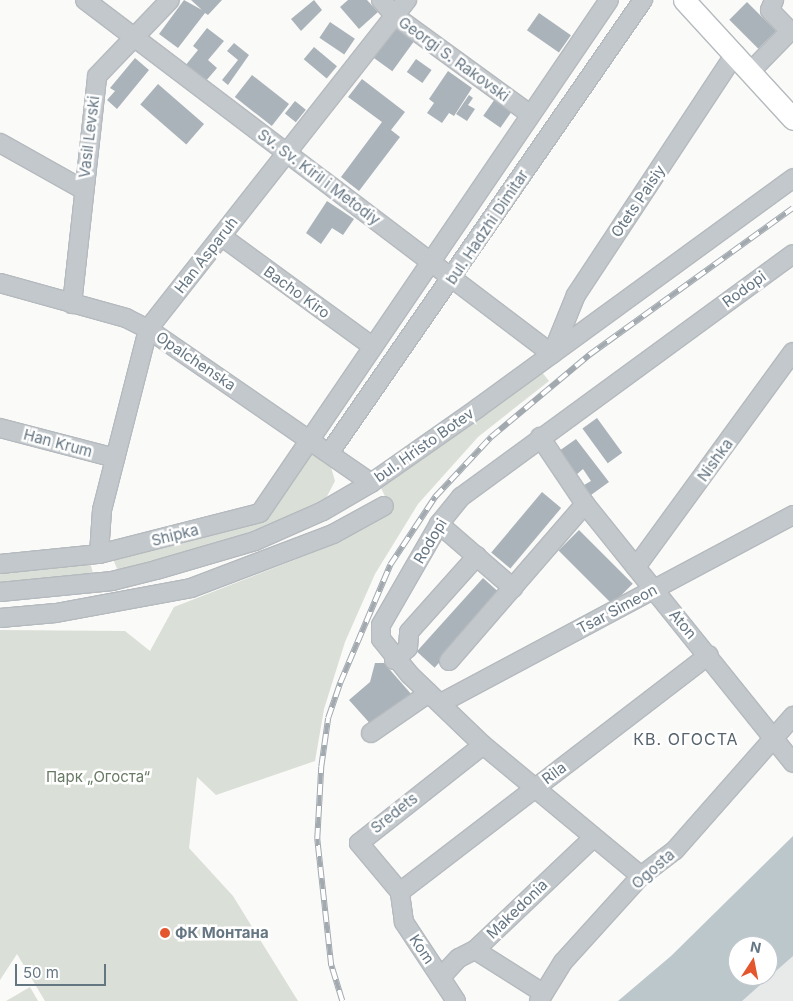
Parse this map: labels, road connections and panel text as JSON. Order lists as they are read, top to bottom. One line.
{"streets":{"street":["Georgi S. Rakovski","Vasil Levski","Sv. Sv. Kiril i Metodiy","Otets Paisiy","bul. Hadzhi Dimitar","Han Asparuh","Rodopi","Bacho Kiro","Opalchenska","Han Krum","bul. Hristo Botev","Nishka","Shipka","Tsar Simeon","Aton","Rila","Sredets","Ogosta","Makedonia","Kom"]},"crossings":[["Georgi S. Rakovski","bul. Hadzhi Dimitar"],["Georgi S. Rakovski","Han Asparuh"],["Vasil Levski","Sv. Sv. Kiril i Metodiy"],["Vasil Levski","Opalchenska"],["Sv. Sv. Kiril i Metodiy","Otets Paisiy"],["Sv. Sv. Kiril i Metodiy","bul. Hadzhi Dimitar"],["Sv. Sv. Kiril i Metodiy","Han Asparuh"],["Sv. Sv. Kiril i Metodiy","bul. Hristo Botev"],["Otets Paisiy","bul. Hristo Botev"],["bul. Hadzhi Dimitar","Bacho Kiro"],["bul. Hadzhi Dimitar","Opalchenska"],["bul. Hadzhi Dimitar","Shipka"],["Han Asparuh","Bacho Kiro"],["Han Asparuh","Opalchenska"],["Han Asparuh","Han Krum"],["Han Asparuh","Shipka"],["Rodopi","Tsar Simeon"],["Rodopi","Aton"],["Rodopi","Rila"],["Rodopi","Sredets"],["Rodopi","Ogosta"],["Rodopi","Makedonia"],["Opalchenska","bul. Hristo Botev"],["Opalchenska","Shipka"],["Nishka","Aton"],["Tsar Simeon","Aton"],["Aton","Rila"],["Aton","Ogosta"],["Rila","Sredets"],["Rila","Kom"],["Sredets","Kom"],["Makedonia","Kom"]],"districts":["КВ. ОГОСТА"],"parks":["Парк „Огоста“"],"places":["ФК Монтана"],"scale_bar":"50 m","north":"top"}
